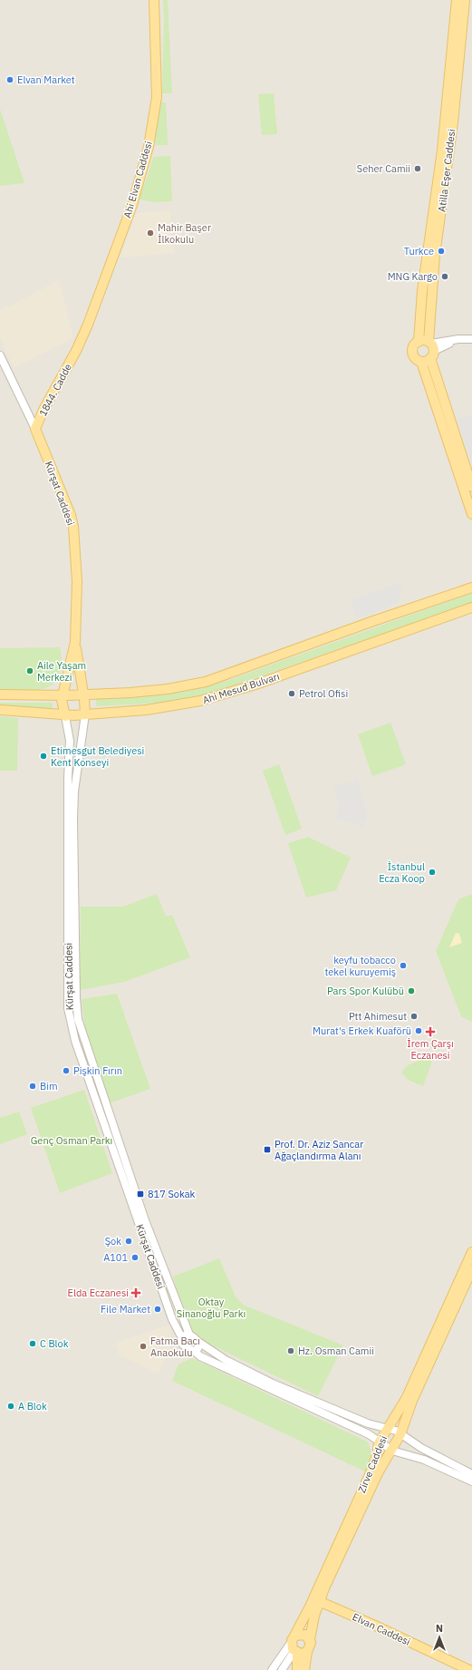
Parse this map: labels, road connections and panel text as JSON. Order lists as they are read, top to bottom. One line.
{"streets":{"main road":["Atilla Eşer Caddesi","Ahi Elvan Caddesi","1844. Cadde","Kürşat Caddesi","Ahi Mesud Bulvarı","Zirve Caddesi","Elvan Caddesi"]},"crossings":[["Ahi Elvan Caddesi","1844. Cadde"],["1844. Cadde","Kürşat Caddesi"],["Kürşat Caddesi","Ahi Mesud Bulvarı"],["Zirve Caddesi","Elvan Caddesi"]],"parks":["Genç Osman Parkı","Oktay Sinanoğlu Parkı"],"places":{"other":["Elvan Market","Seher Camii","Mahir Başer İlkokulu","Turkce","MNG Kargo","Aile Yaşam Merkezi","Petrol Ofisi","Etimesgut Belediyesi Kent Konseyi","İstanbul Ecza Koop","keyfu tobacco tekel kuruyemiş","Pars Spor Kulübü","Ptt Ahimesut","Murat's Erkek Kuaförü","Pişkin Fırın","Bim","Şok","A101","File Market","C Blok","Fatma Bacı Anaokulu","Hz. Osman Camii","A Blok"],"health":["İrem Çarşı Eczanesi","Elda Eczanesi"],"transit":["Prof. Dr. Aziz Sancar Ağaçlandırma Alanı","817 Sokak"]},"north":"top"}
